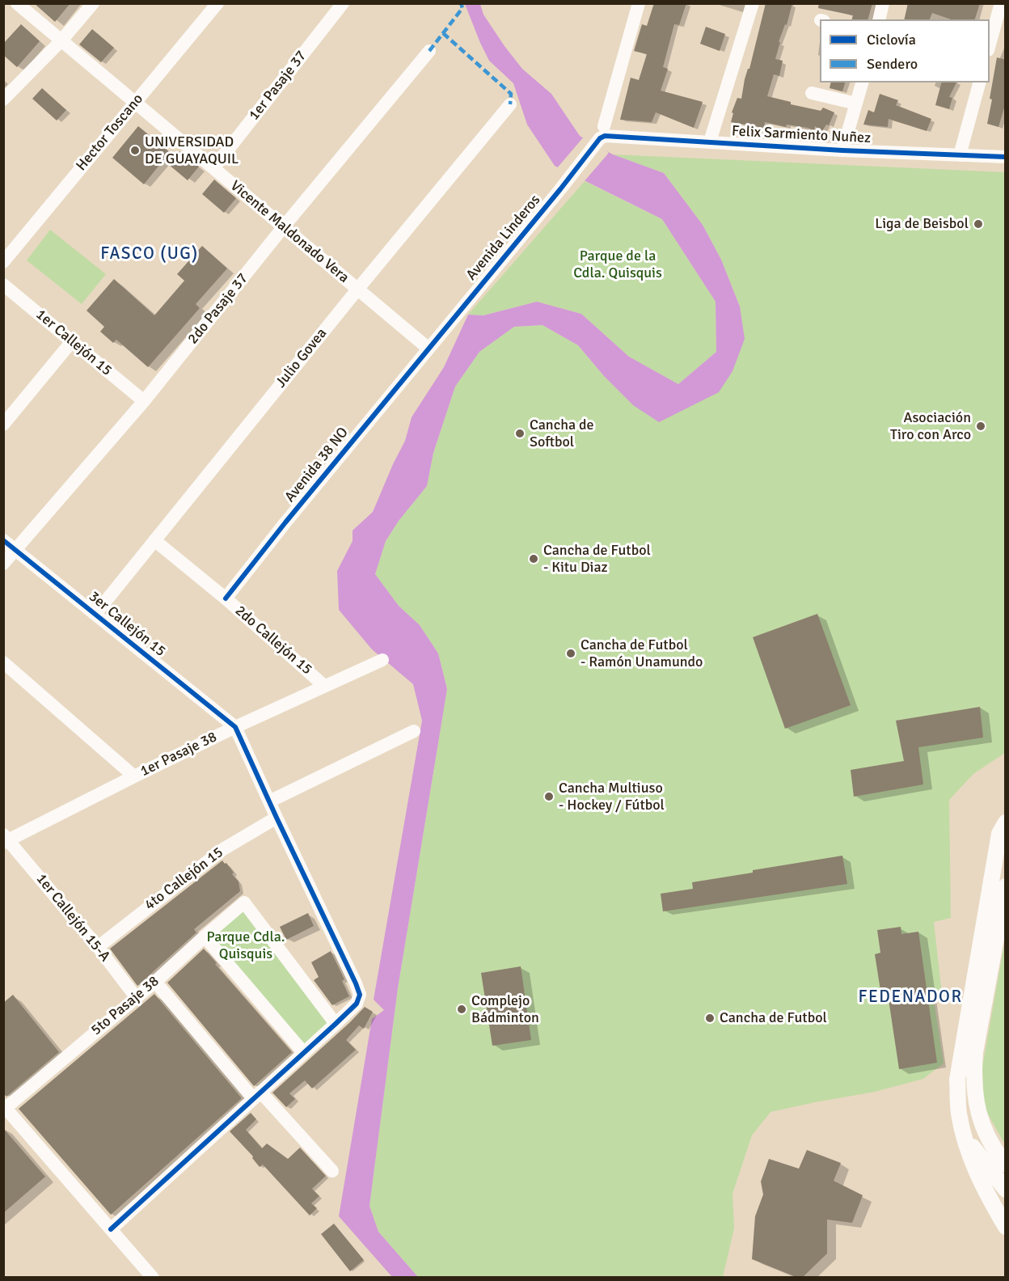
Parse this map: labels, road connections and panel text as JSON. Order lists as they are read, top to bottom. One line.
{"streets":{"street":["1er Pasaje 37","Hector Toscano","Felix Sarmiento Nuñez","Vicente Maldonado Vera","Avenida Linderos","2do Pasaje 37","1er Callejón 15","Julio Govea","Avenida 38 NO","3er Callejón 15","2do Callejón 15","1er Pasaje 38","4to Callejón 15","1er Callejón 15-A","5to Pasaje 38"]},"crossings":[["1er Pasaje 37","Vicente Maldonado Vera"],["Hector Toscano","Vicente Maldonado Vera"],["Felix Sarmiento Nuñez","Avenida Linderos"],["Vicente Maldonado Vera","Avenida Linderos"],["Vicente Maldonado Vera","2do Pasaje 37"],["Vicente Maldonado Vera","Julio Govea"],["Vicente Maldonado Vera","Avenida 38 NO"],["Avenida Linderos","Avenida 38 NO"],["2do Pasaje 37","1er Callejón 15"],["2do Pasaje 37","3er Callejón 15"],["Julio Govea","3er Callejón 15"],["Julio Govea","2do Callejón 15"],["Avenida 38 NO","2do Callejón 15"],["3er Callejón 15","1er Pasaje 38"],["2do Callejón 15","1er Pasaje 38"],["1er Pasaje 38","1er Callejón 15-A"],["4to Callejón 15","1er Callejón 15-A"],["1er Callejón 15-A","5to Pasaje 38"]],"districts":["FASCO (UG)","FEDENADOR"],"parks":["Parque de la Cdla. Quisquis","Parque Cdla. Quisquis"],"places":["UNIVERSIDAD DE GUAYAQUIL","Liga de Beisbol","Asociación Tiro con Arco","Cancha de Softbol","Cancha de Futbol - Kitu Diaz","Cancha de Futbol - Ramón Unamundo","Cancha Multiuso - Hockey / Fútbol","Complejo Bádminton","Cancha de Futbol"],"legend":["Ciclovía","Sendero"]}
